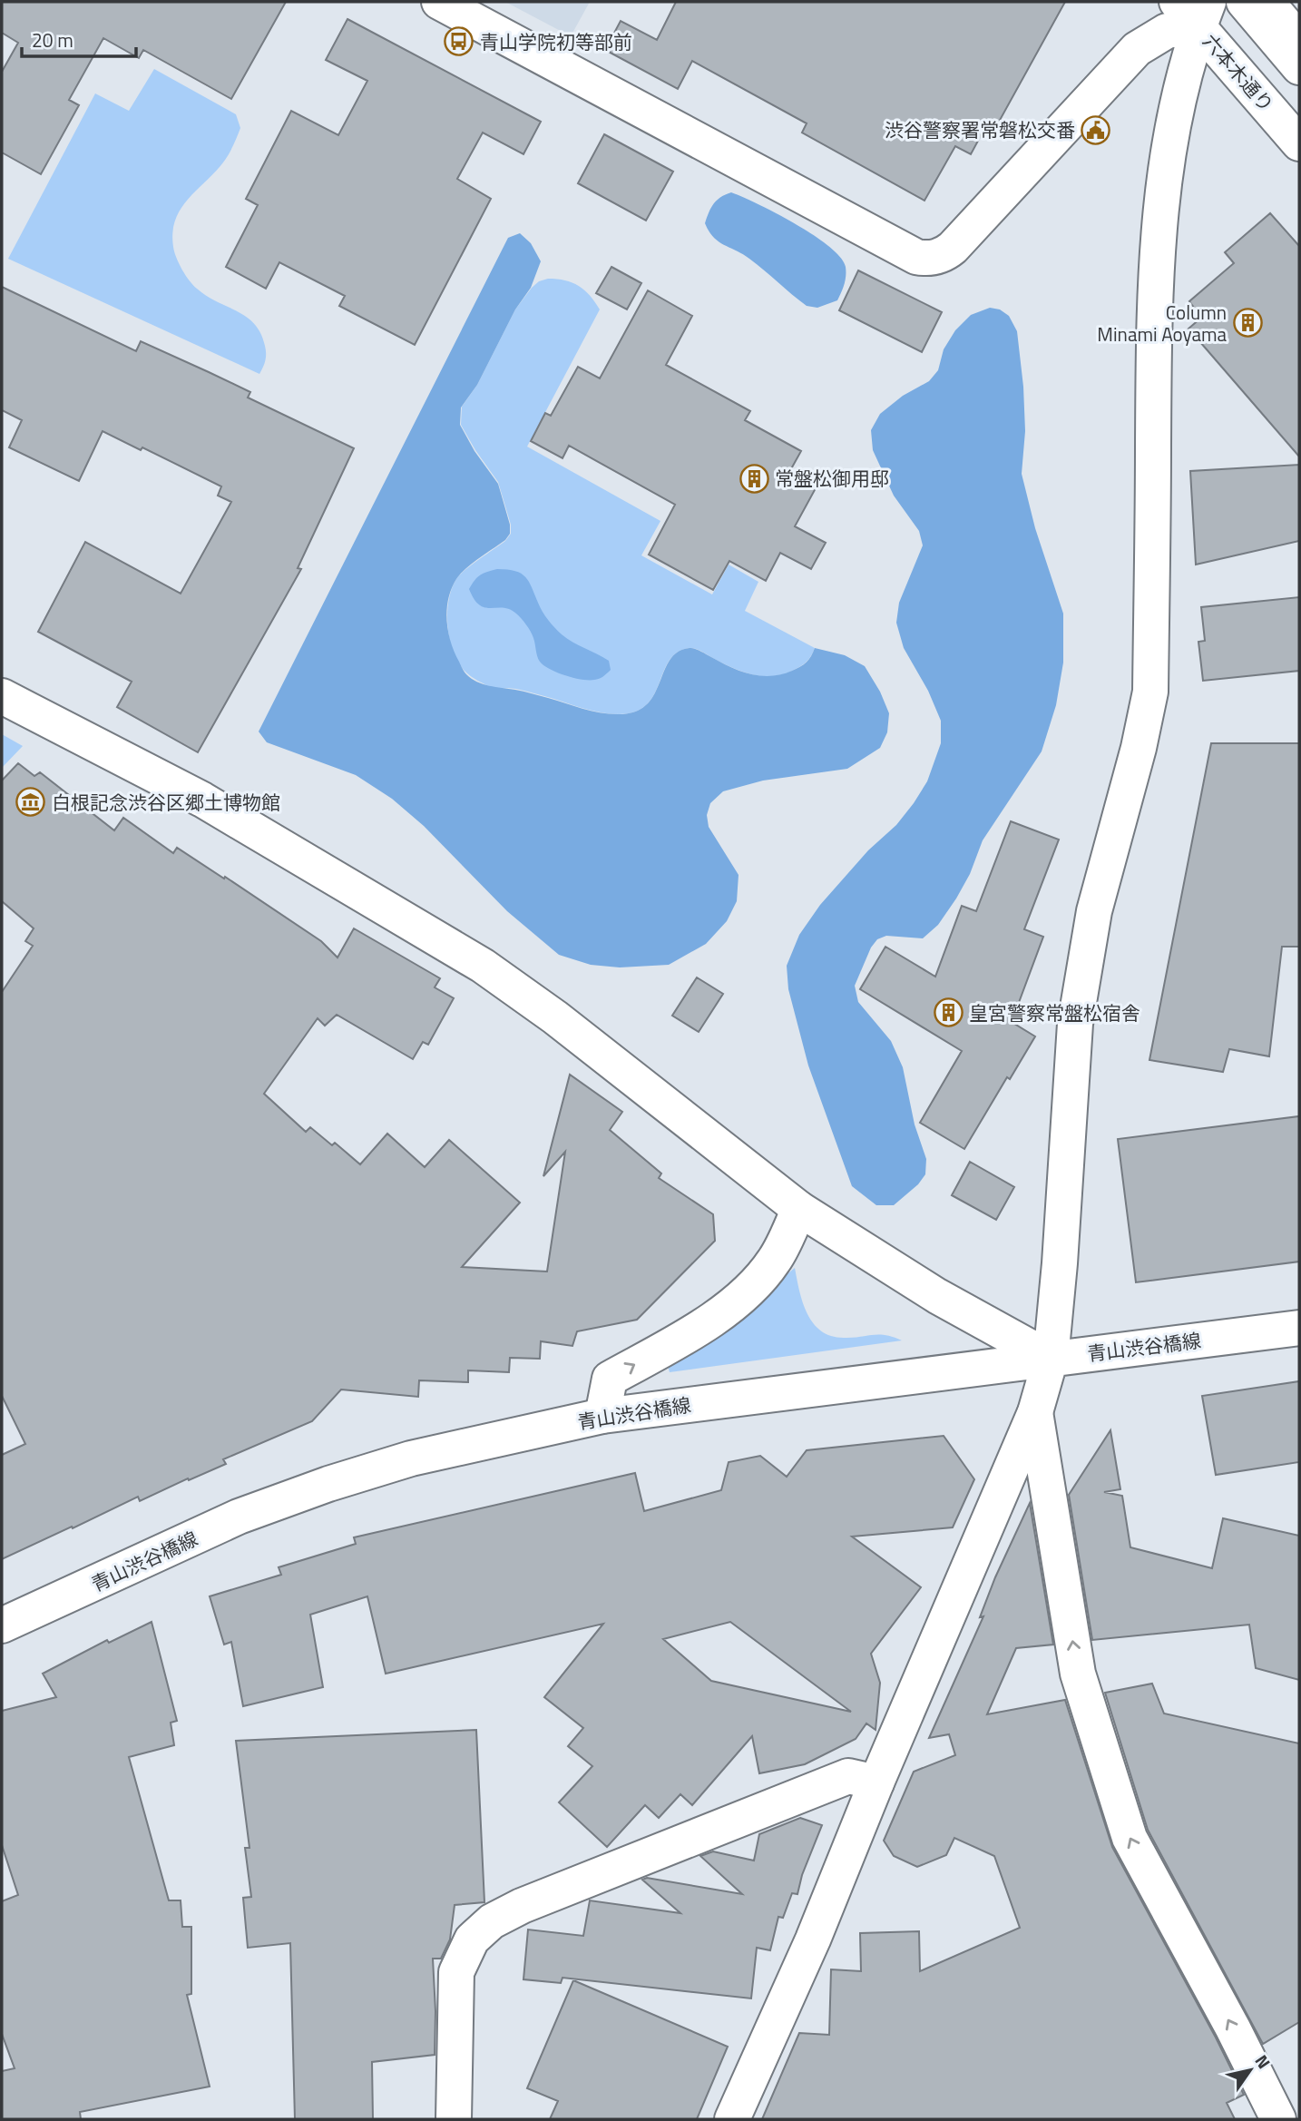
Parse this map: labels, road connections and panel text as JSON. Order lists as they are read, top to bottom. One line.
{"streets":{"main road":["六本木通り","青山渋谷橋線"]},"places":{"bus stop":["青山学院初等部前"],"public building":["渋谷警察署常磐松交番"],"building":["Column Minami Aoyama","常盤松御用邸","皇宮警察常盤松宿舎"],"museum":["白根記念渋谷区郷土博物館"]},"scale_bar":"20 m","north":"top right"}
